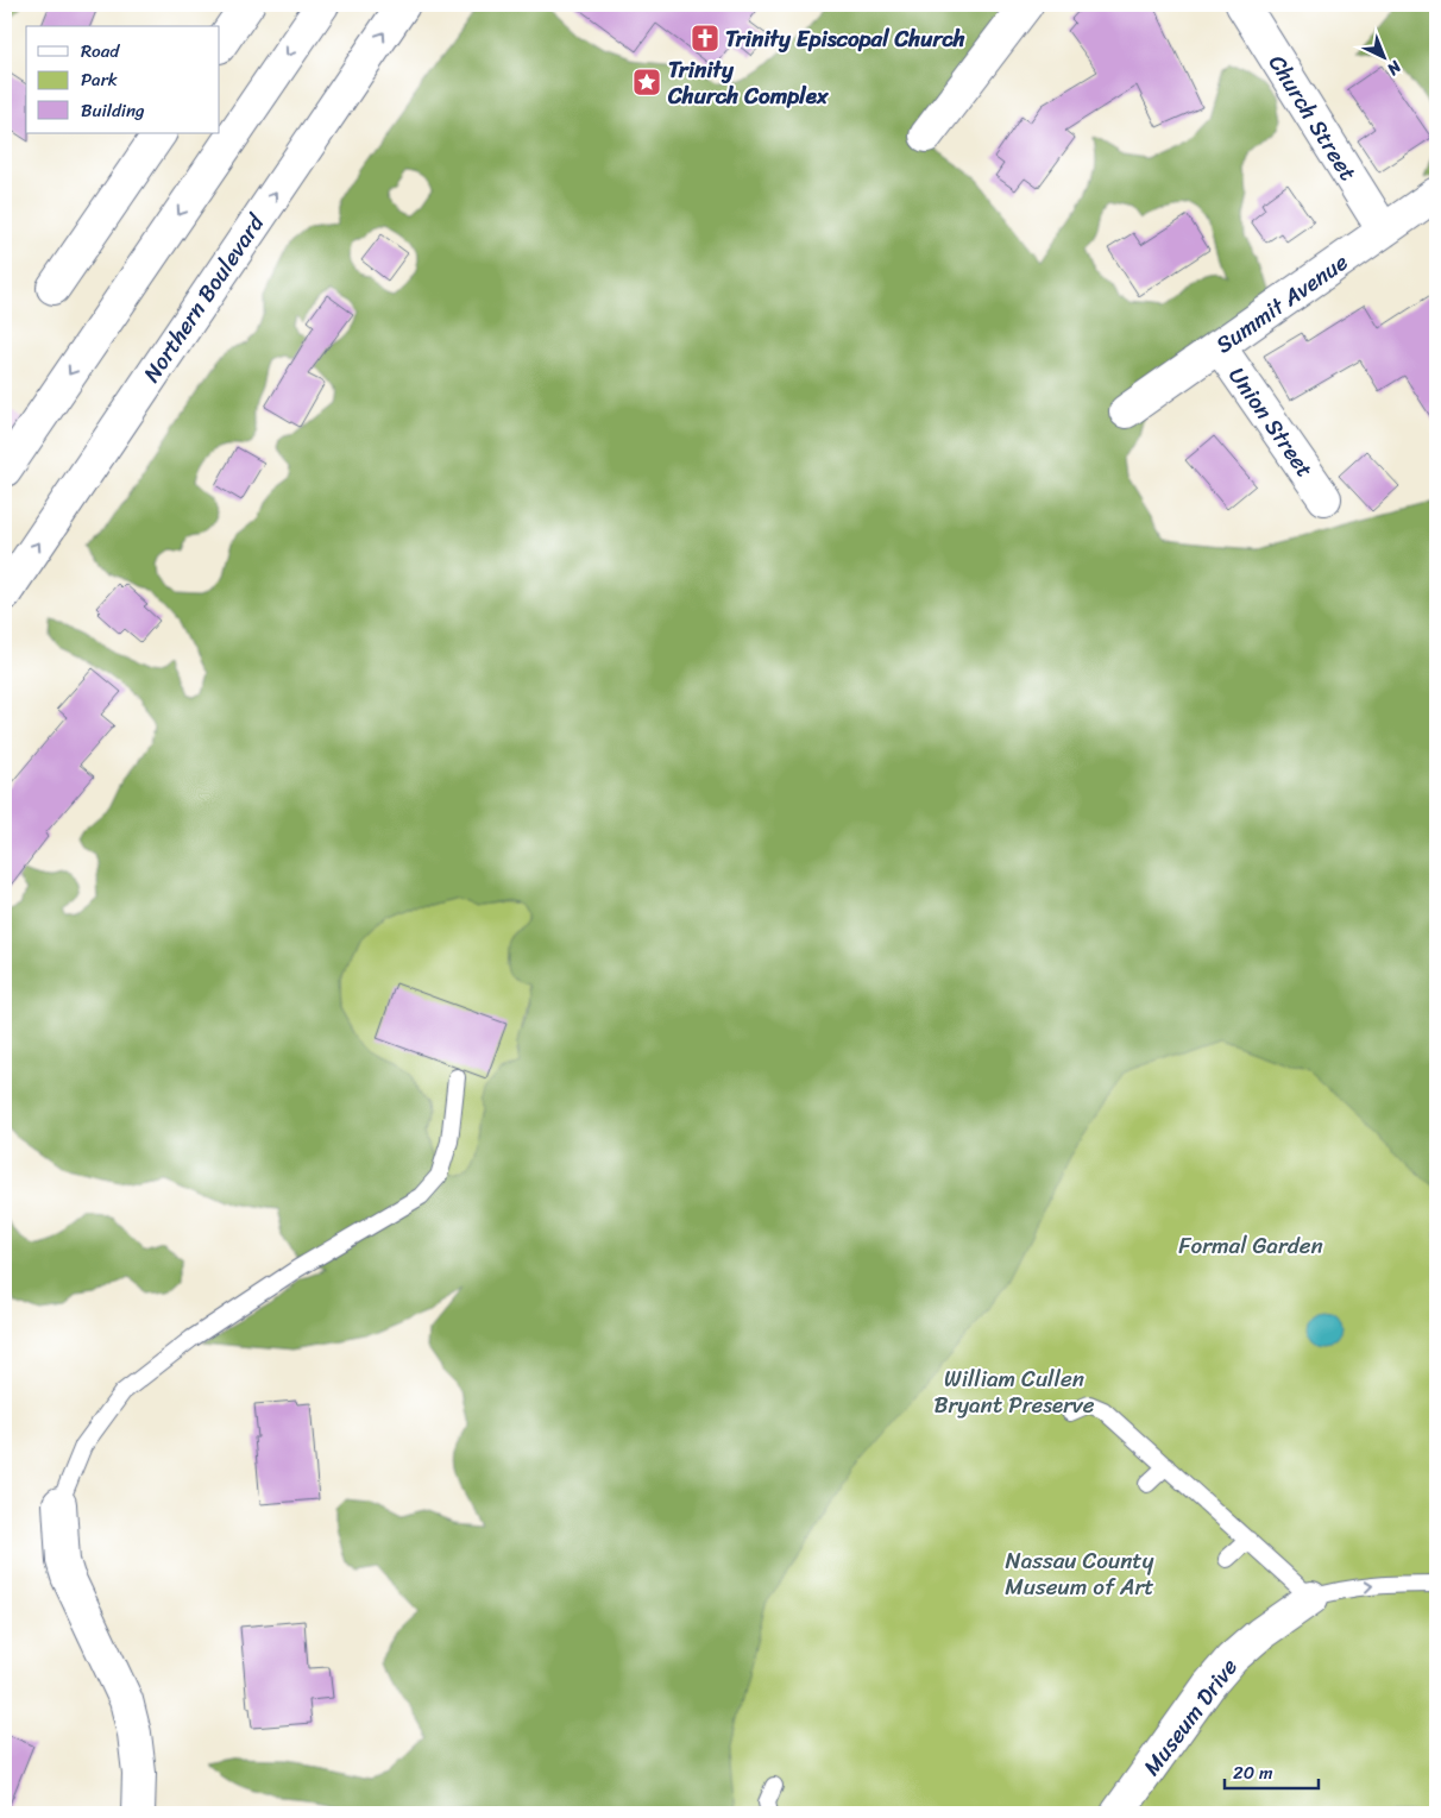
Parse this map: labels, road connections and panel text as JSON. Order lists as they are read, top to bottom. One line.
{"streets":{"street":["Church Street","Northern Boulevard","Summit Avenue","Union Street","Museum Drive"]},"crossings":[["Church Street","Summit Avenue"],["Summit Avenue","Union Street"]],"parks":["Formal Garden","William Cullen Bryant Preserve","Nassau County Museum of Art"],"places":{"church":["Trinity Episcopal Church"],"place":["Trinity Church Complex"]},"legend":["Road","Park","Building"],"scale_bar":"20 m","north":"bottom right"}
